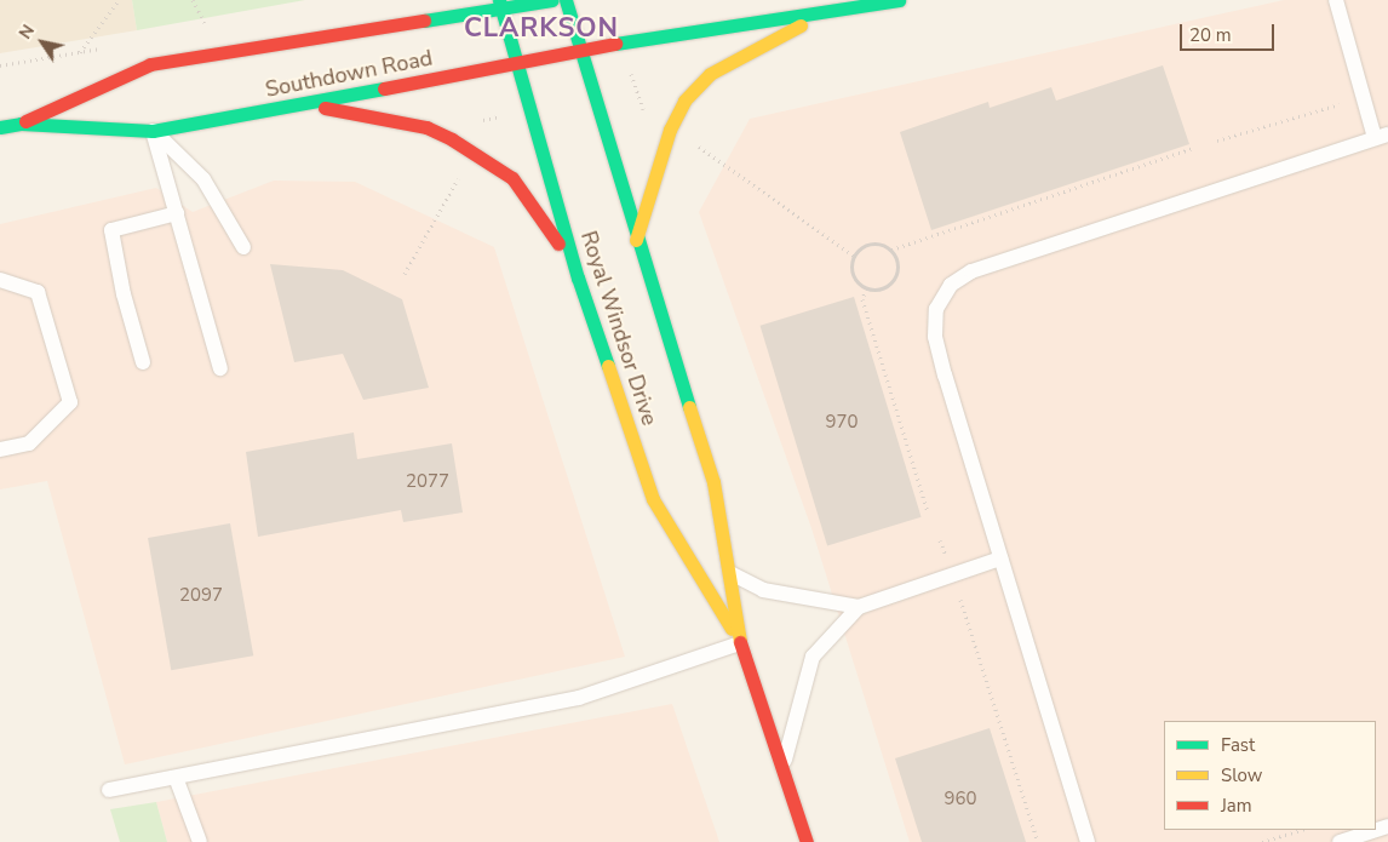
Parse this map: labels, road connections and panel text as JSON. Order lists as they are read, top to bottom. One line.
{"streets":{"main road":["Southdown Road","Royal Windsor Drive"]},"crossings":[["Southdown Road","Royal Windsor Drive"]],"districts":["CLARKSON"],"house_numbers":["970","2077","2097","960"],"legend":["Fast","Slow","Jam"],"scale_bar":"20 m","north":"top left"}
